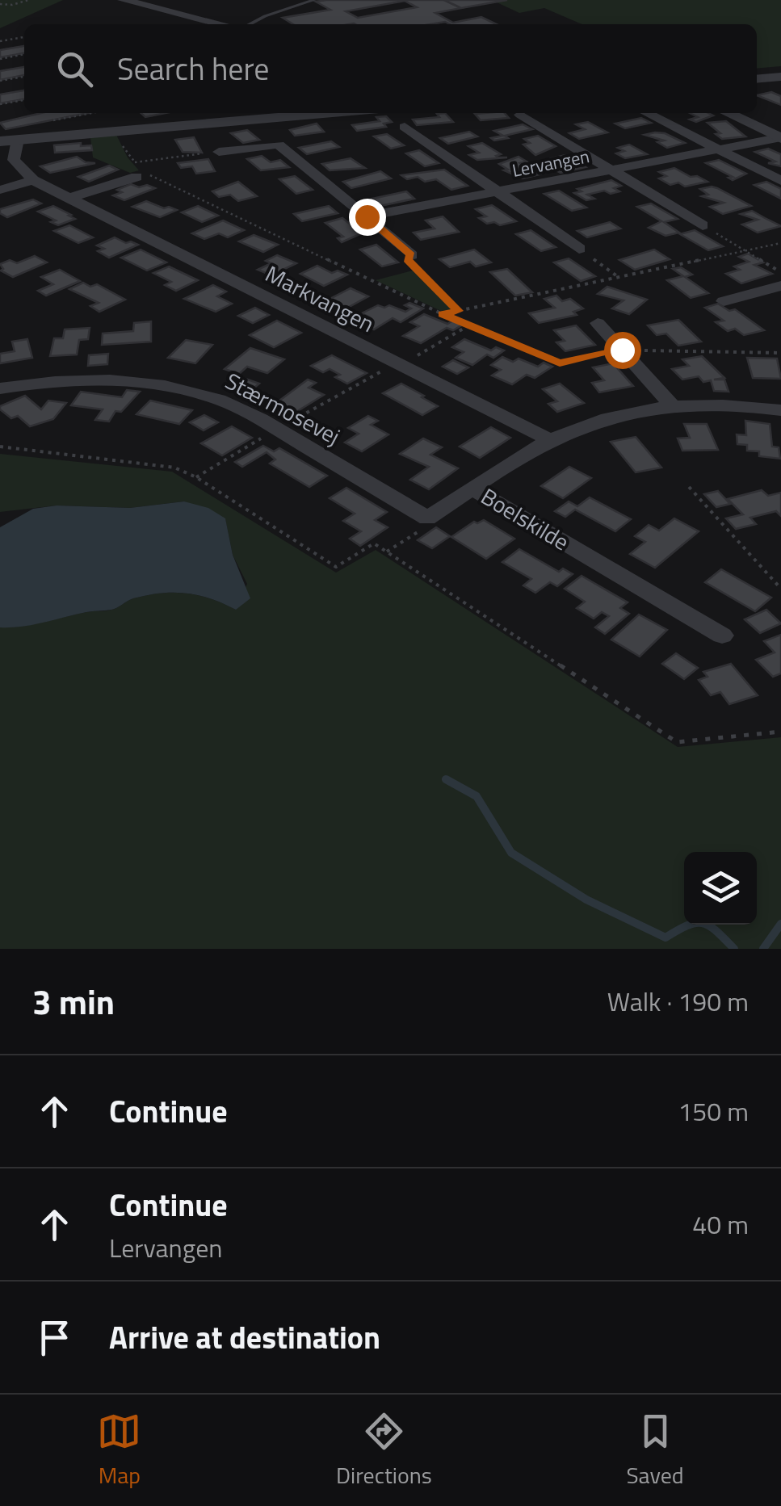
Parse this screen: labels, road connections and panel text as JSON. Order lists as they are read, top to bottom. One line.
{"streets":{"street":["Lervangen","Markvangen","Stærmosevej","Boelskilde"]},"crossings":[["Markvangen","Boelskilde"]],"page":{"search":"Search here","heading":["3 min","Walk · 190 m"],"list":[["Continue","150 m"],["Continue","Lervangen","40 m"],"Arrive at destination"],"nav":["Map","Directions","Saved"]}}
